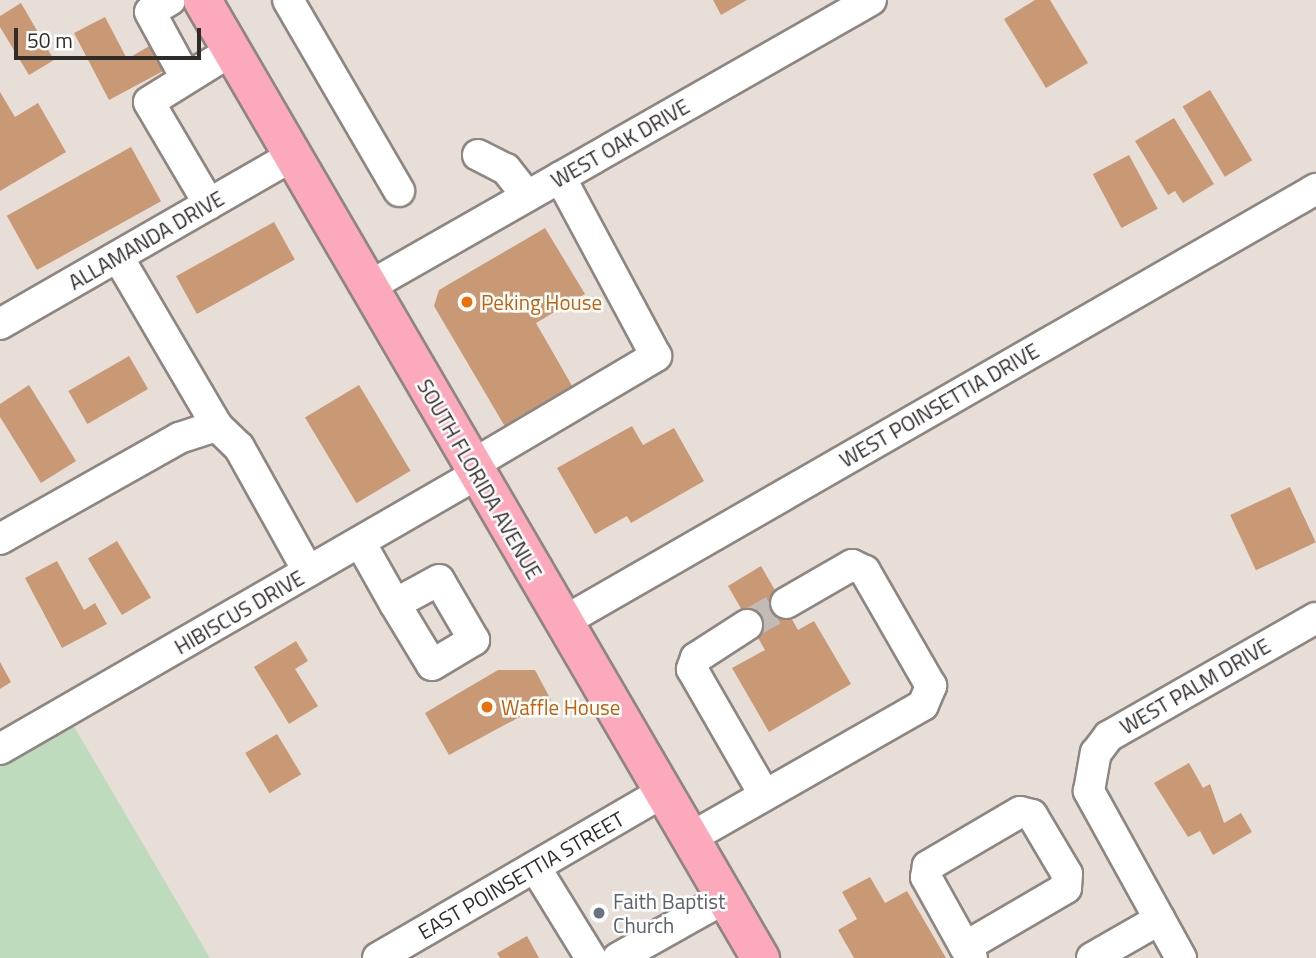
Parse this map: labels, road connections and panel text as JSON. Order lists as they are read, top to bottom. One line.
{"streets":{"main road":["SOUTH FLORIDA AVENUE"],"street":["WEST OAK DRIVE","ALLAMANDA DRIVE","WEST POINSETTIA DRIVE","HIBISCUS DRIVE","WEST PALM DRIVE","EAST POINSETTIA STREET"]},"crossings":[["WEST OAK DRIVE","SOUTH FLORIDA AVENUE"],["WEST OAK DRIVE","HIBISCUS DRIVE"],["ALLAMANDA DRIVE","SOUTH FLORIDA AVENUE"],["WEST POINSETTIA DRIVE","SOUTH FLORIDA AVENUE"],["SOUTH FLORIDA AVENUE","HIBISCUS DRIVE"],["SOUTH FLORIDA AVENUE","EAST POINSETTIA STREET"]],"places":["Peking House","Waffle House","Faith Baptist Church"],"scale_bar":"50 m"}
